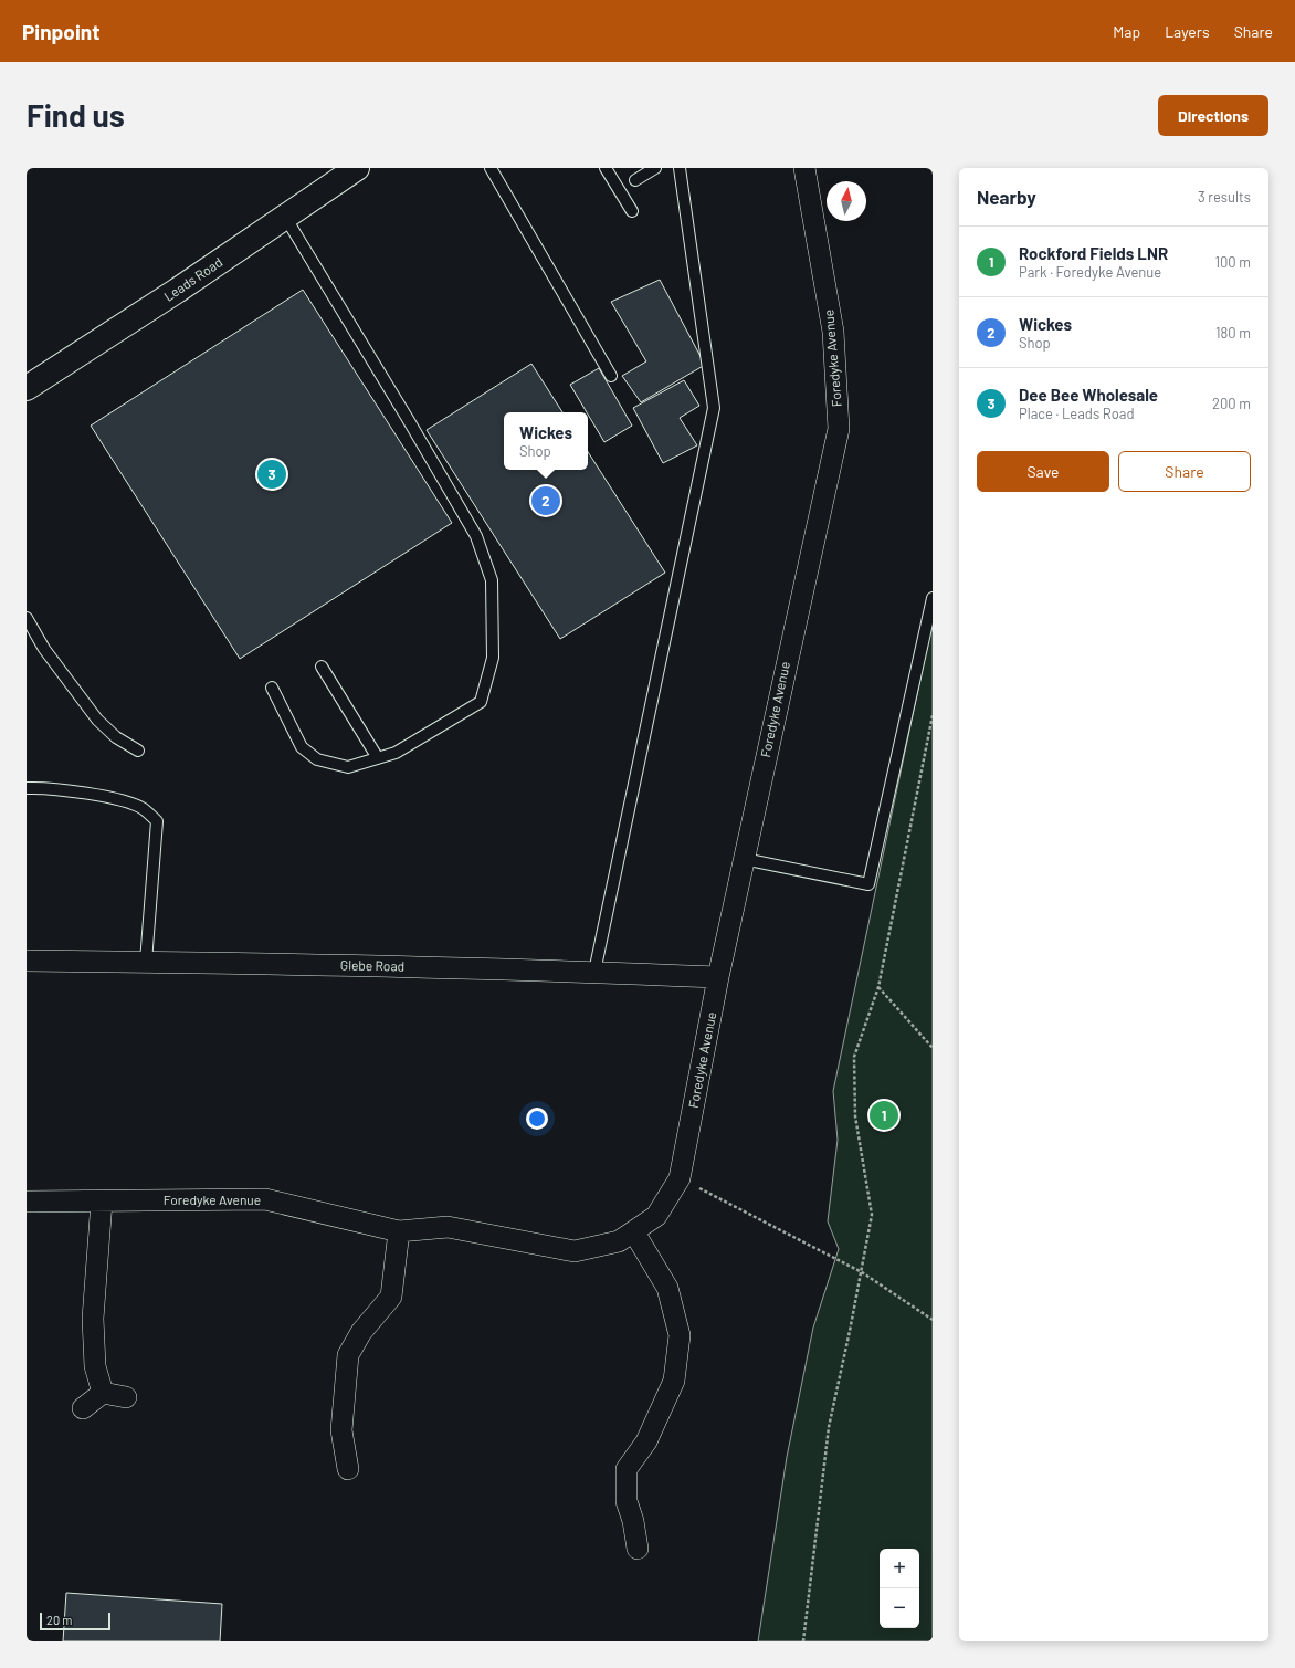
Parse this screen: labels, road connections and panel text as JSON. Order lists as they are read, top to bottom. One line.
{"streets":{"main road":["Leads Road"],"street":["Foredyke Avenue","Glebe Road"]},"crossings":[["Foredyke Avenue","Glebe Road"]],"scale_bar":"20 m","north":"top","page":{"header":"Pinpoint","nav":["Map","Layers","Share"],"buttons":["Directions",["Save","Share"]],"title":"Find us","heading":["Nearby","3 results"],"list":[{"mark":"1","name":"Rockford Fields LNR","note":"Park · Foredyke Avenue","value":"100 m"},{"mark":"2","name":"Wickes","note":"Shop","value":"180 m"},{"mark":"3","name":"Dee Bee Wholesale","note":"Place · Leads Road","value":"200 m"}],"popup":["Wickes","Shop"],"pins":["3","2","1"],"map_buttons":["+","−"],"scale":"20 m"}}
